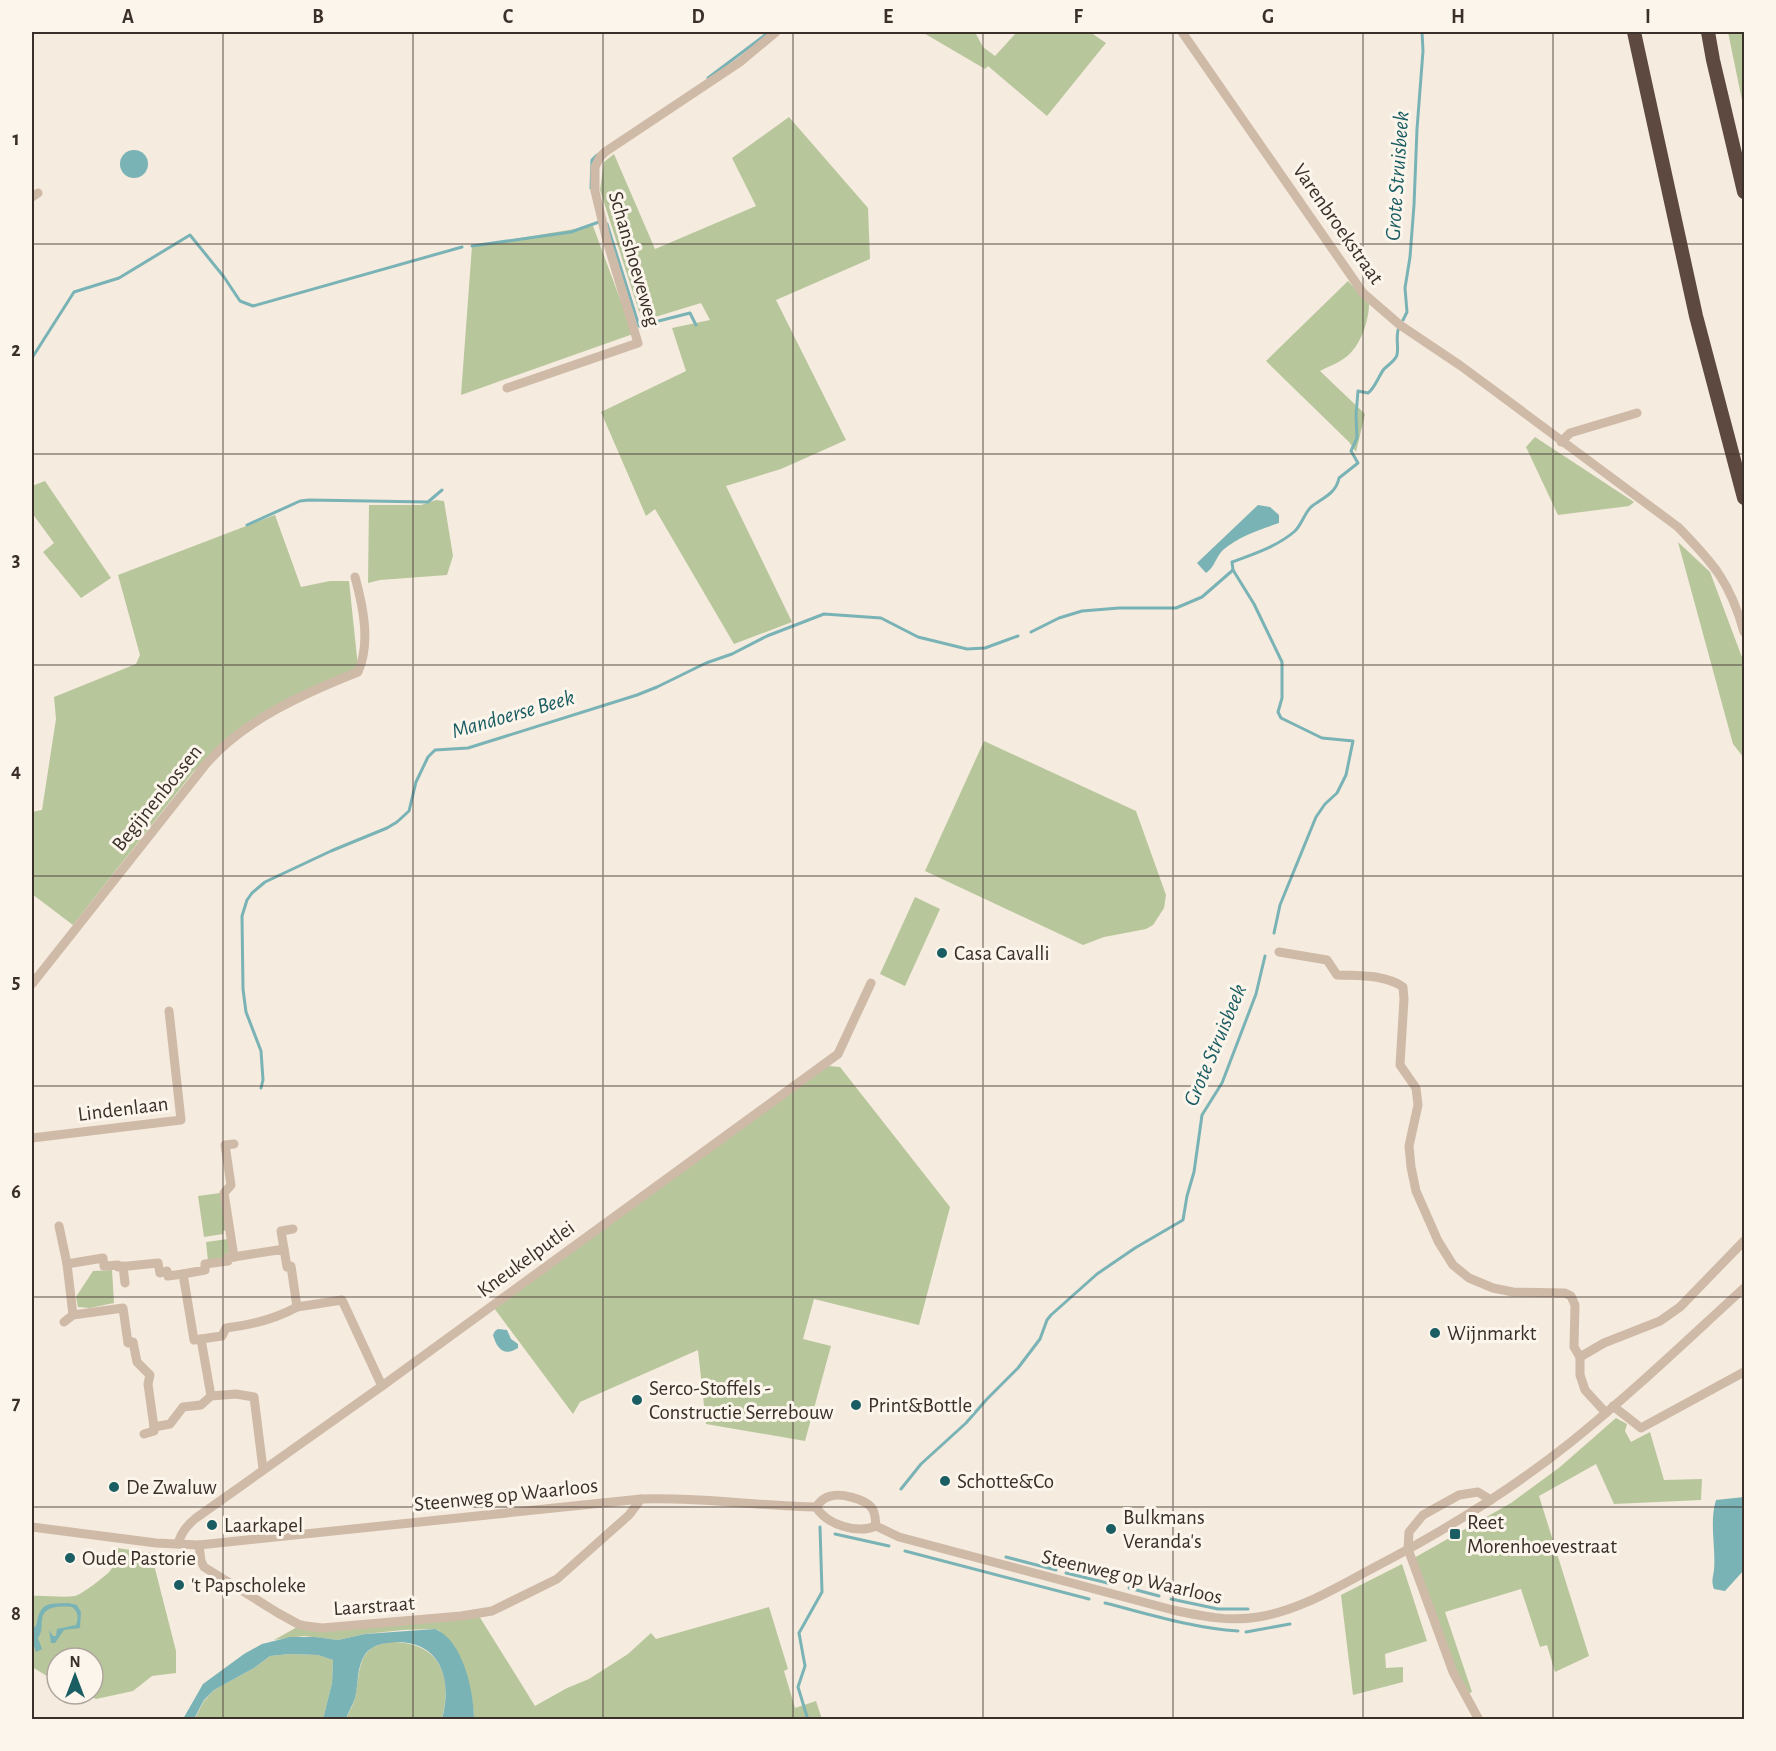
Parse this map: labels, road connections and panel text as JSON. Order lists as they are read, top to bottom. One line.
{"streets":{"street":["Varenbroekstraat","Schanshoeveweg","Begijnenbossen","Lindenlaan","Kneukelputlei","Steenweg op Waarloos","Laarstraat"]},"crossings":[["Steenweg op Waarloos","Laarstraat"]],"water":["Grote Struisbeek","Mandoerse Beek"],"places":{"other":["Casa Cavalli","Wijnmarkt","Serco-Stoffels - Constructie Serrebouw","Print&Bottle","Schotte&Co","De Zwaluw","Laarkapel","Bulkmans Veranda's","Oude Pastorie","'t Papscholeke"],"transit":["Reet Morenhoevestraat"]},"north":"top","grid":{"columns":["A","B","C","D","E","F","G","H","I"],"rows":["1","2","3","4","5","6","7","8"]}}
